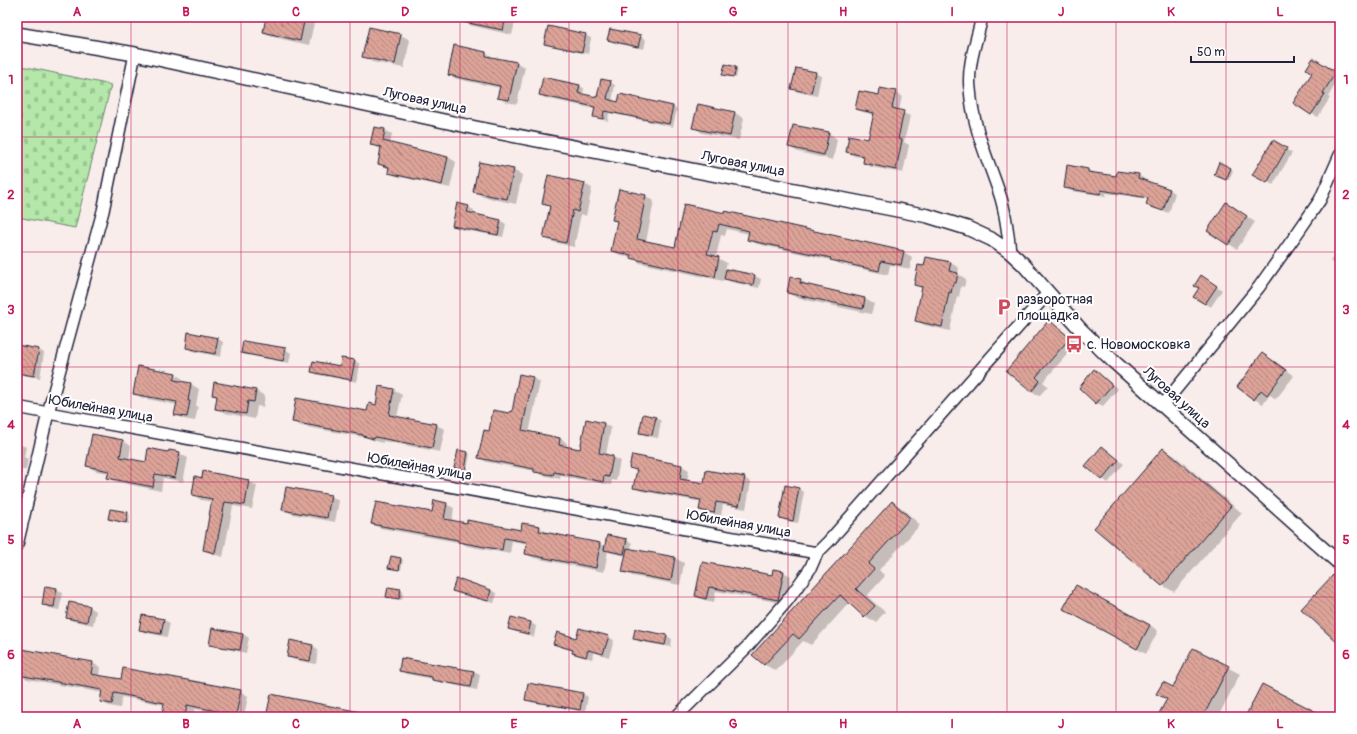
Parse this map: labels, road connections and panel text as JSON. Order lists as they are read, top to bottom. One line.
{"streets":{"street":["Луговая улица","Юбилейная улица"]},"places":{"parking":["разворотная площадка"],"bus stop":["с. Новомосковка"]},"scale_bar":"50 m","grid":{"columns":["A","B","C","D","E","F","G","H","I","J","K","L"],"rows":["1","2","3","4","5","6"]}}
